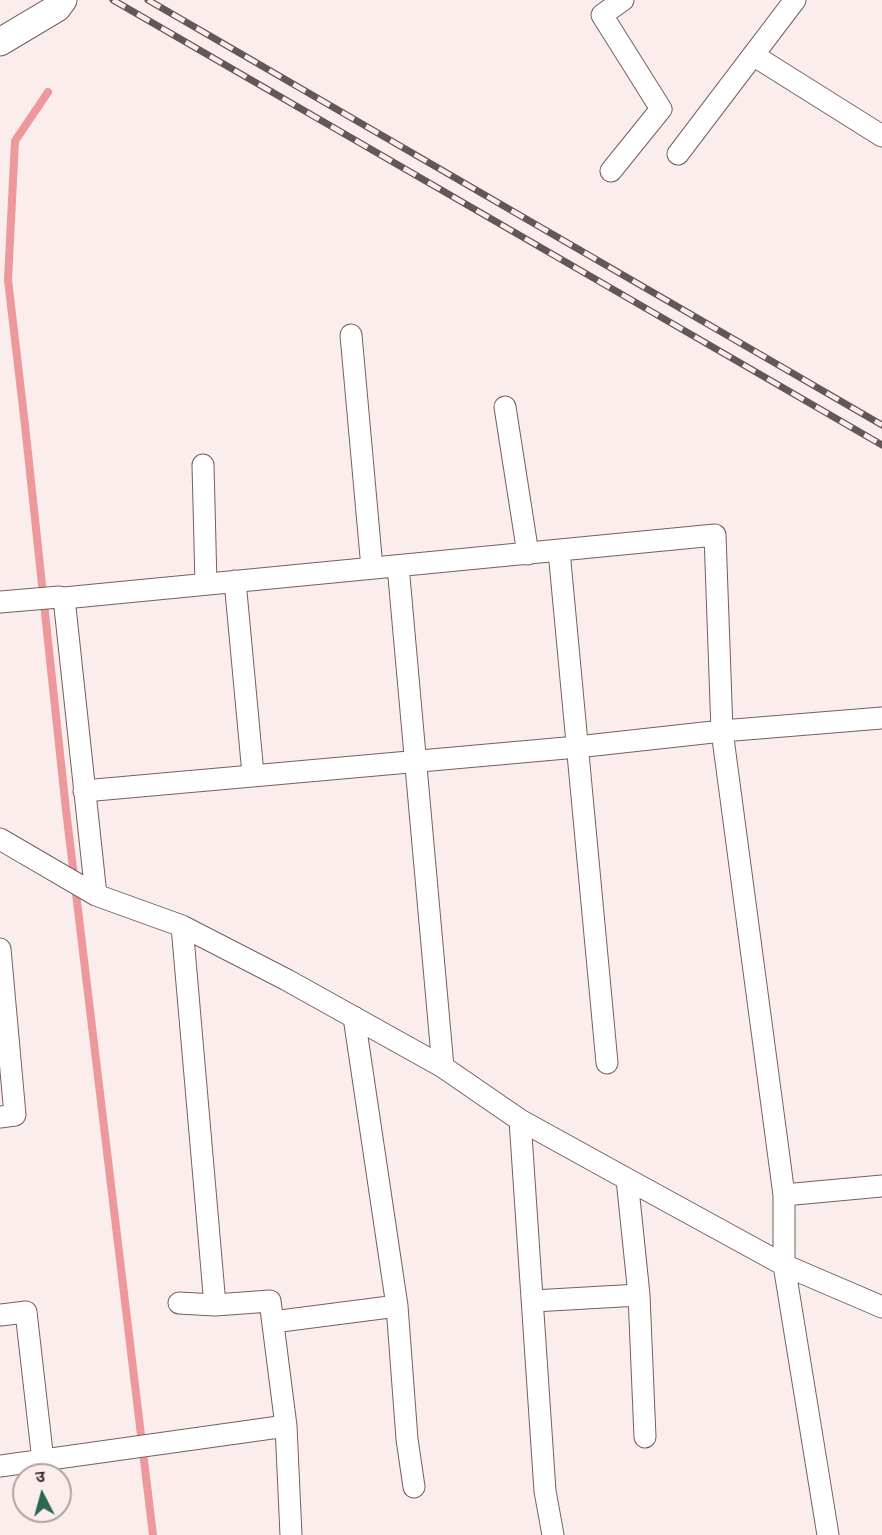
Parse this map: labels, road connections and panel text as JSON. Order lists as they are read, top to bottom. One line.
{"north":"top"}
